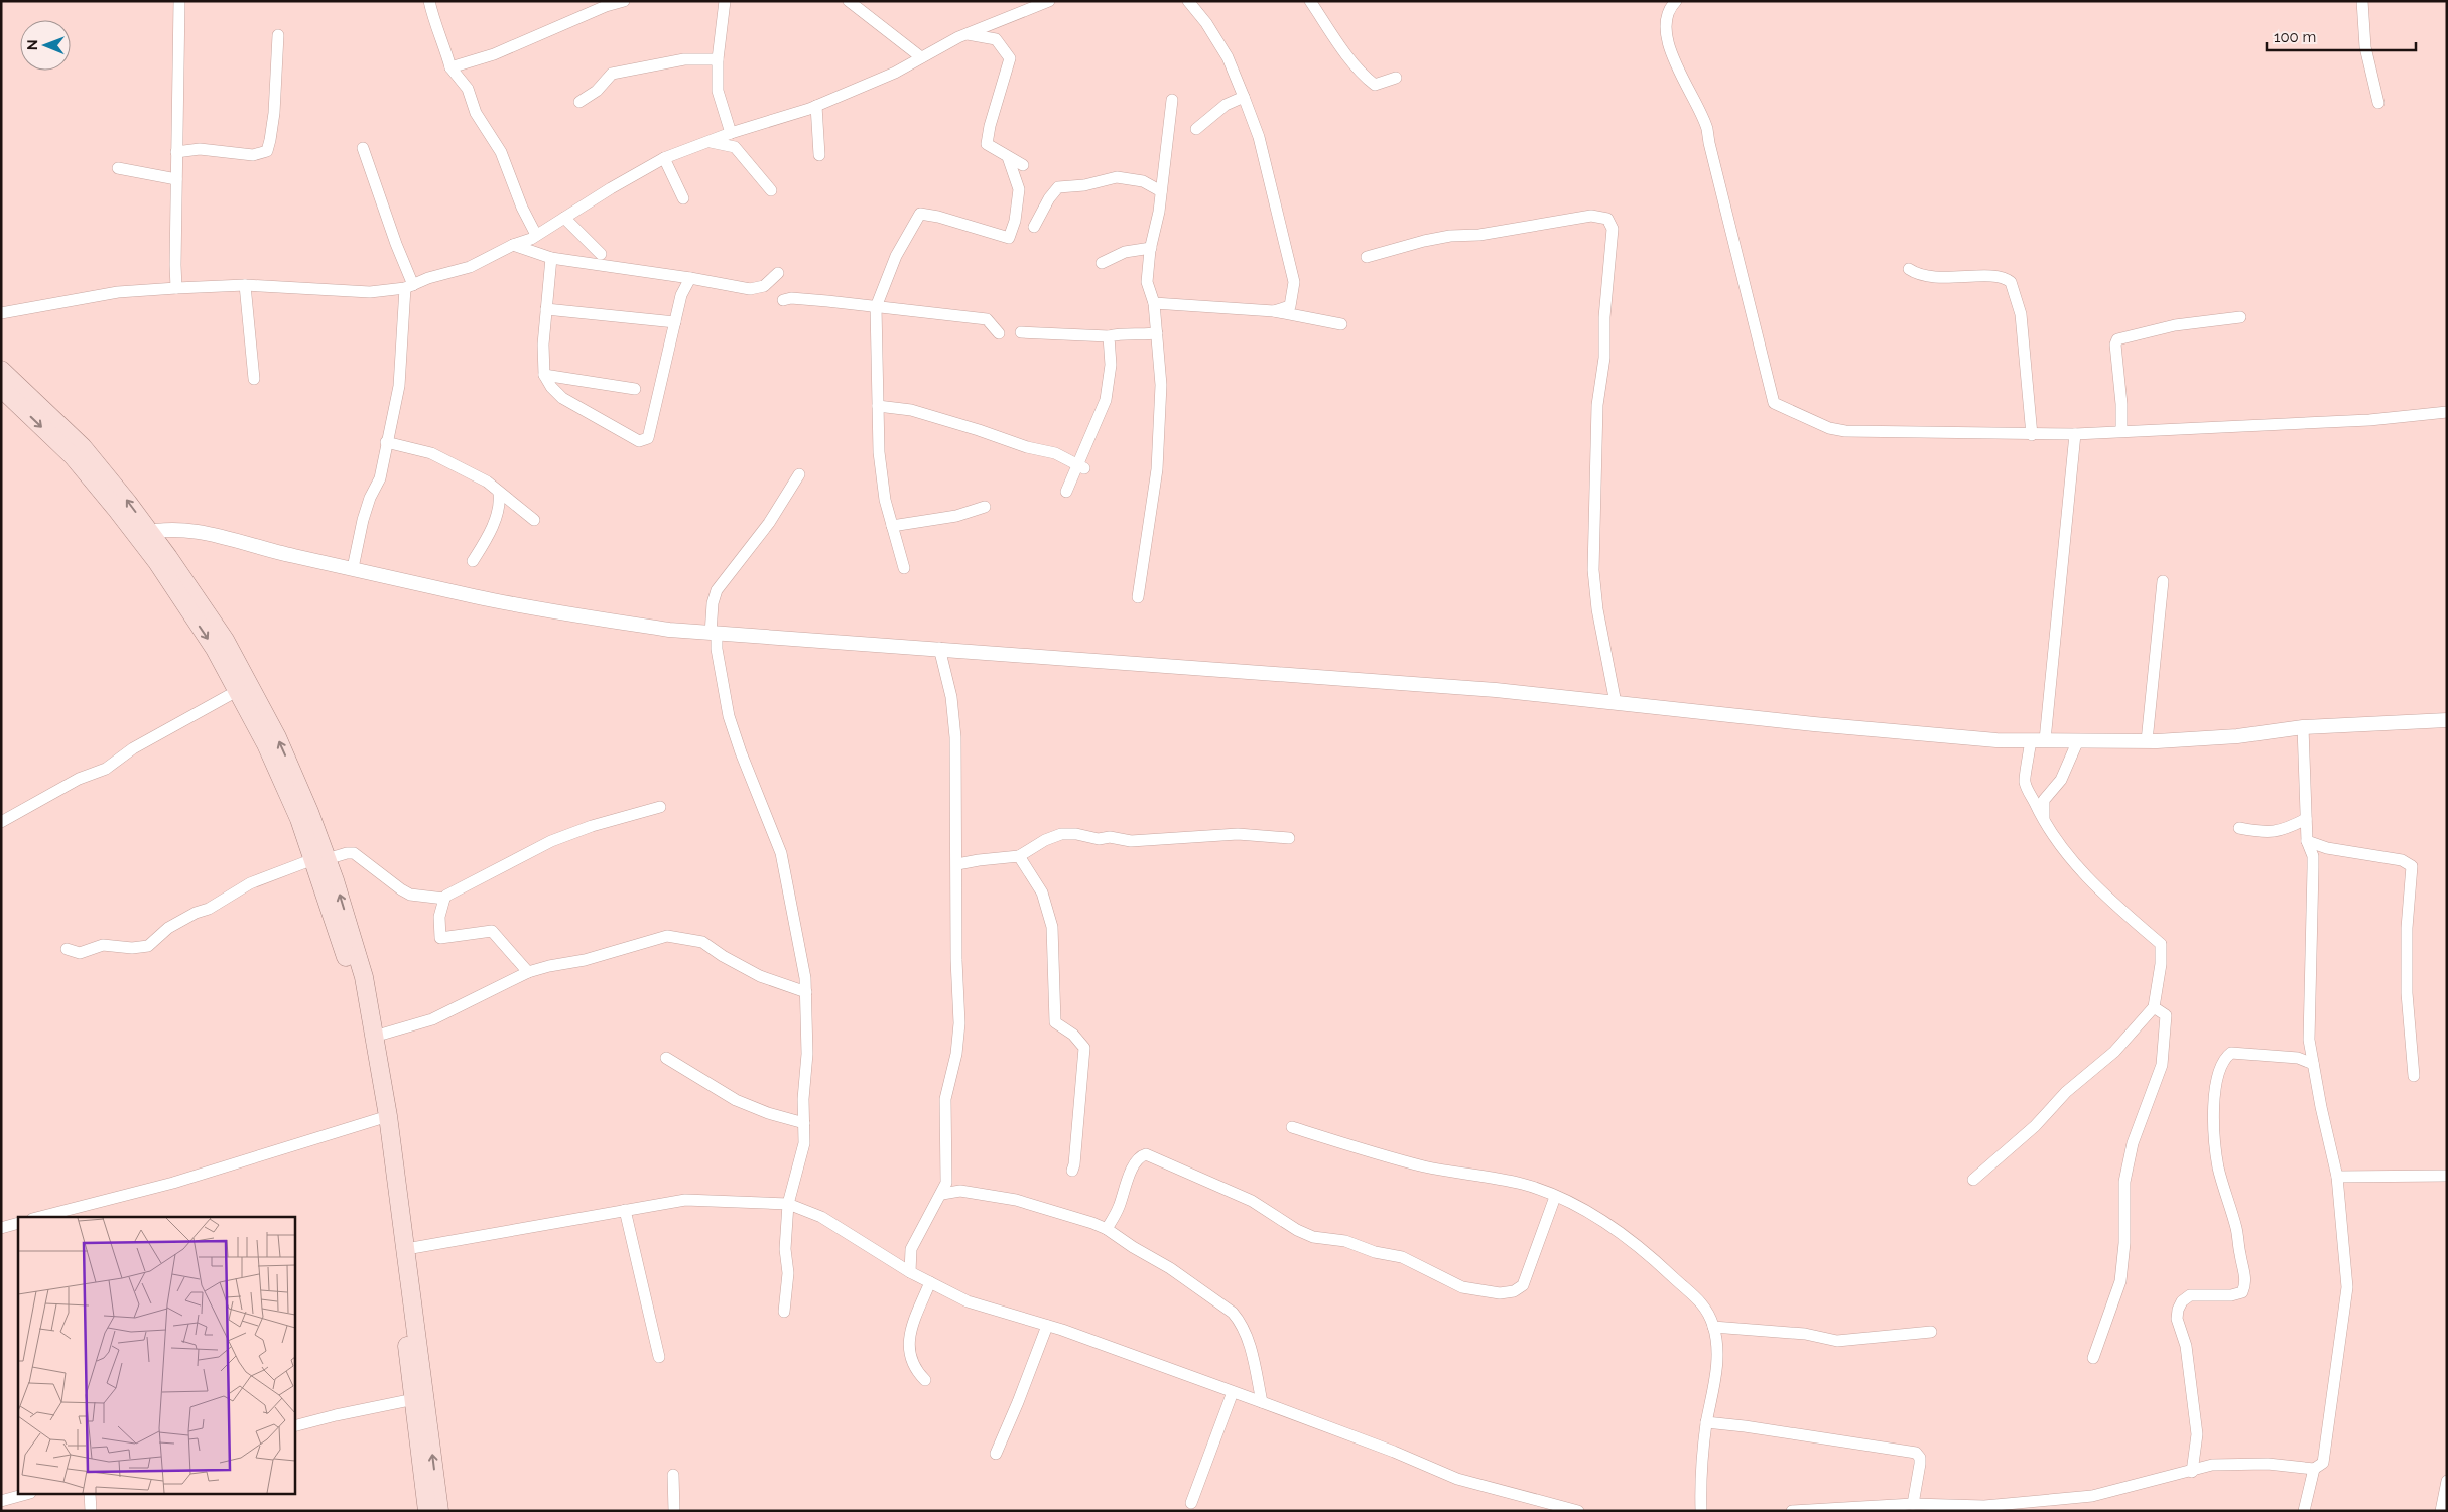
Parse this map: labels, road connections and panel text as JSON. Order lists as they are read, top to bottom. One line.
{"scale_bar":"100 m","north":"left"}
